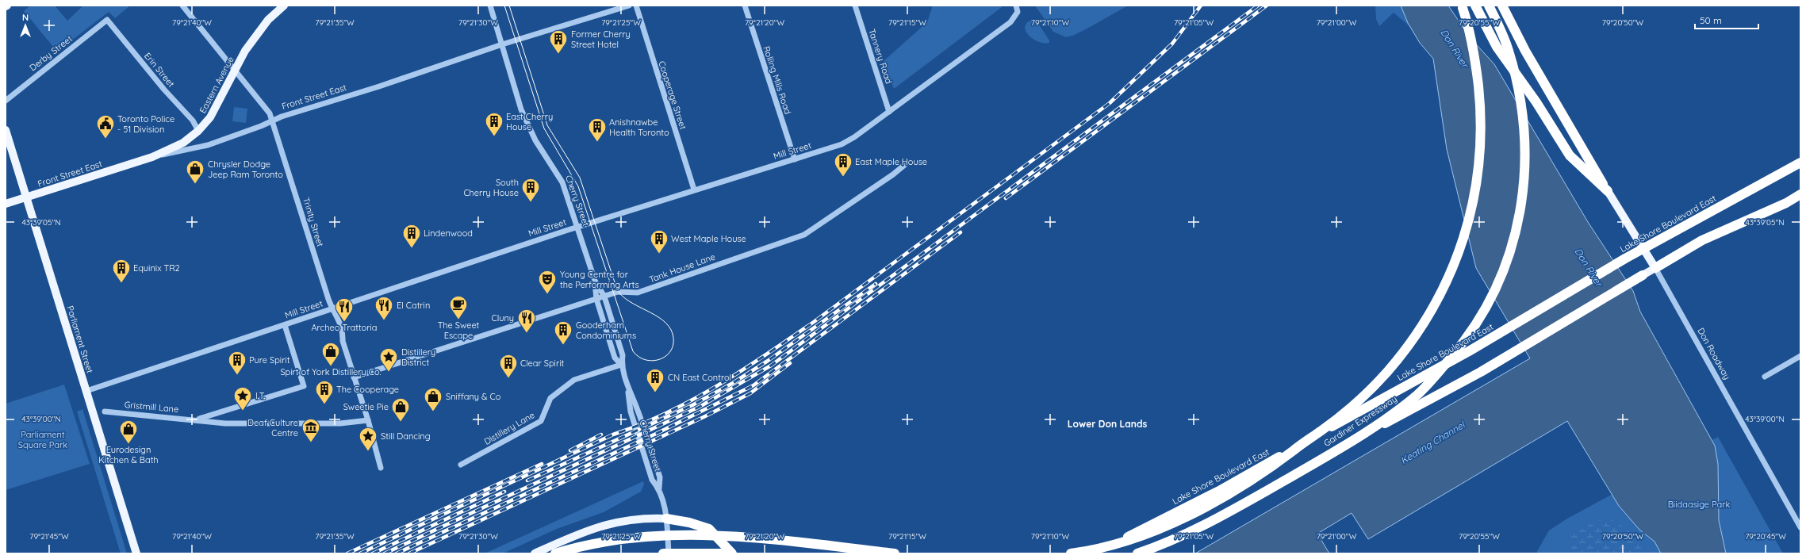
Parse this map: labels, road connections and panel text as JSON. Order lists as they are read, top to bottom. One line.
{"streets":{"highway":["Lake Shore Boulevard East","Gardiner Expressway"],"main road":["Eastern Avenue","Front Street East","Parliament Street","Don Roadway"],"street":["Derby Street","Tannery Road","Erin Street","Rolling Mills Road","Cooperage Street","Mill Street","Cherry Street","Trinity Street","Tank House Lane","Gristmill Lane","Distillery Lane"]},"crossings":[["Derby Street","Erin Street"],["Tannery Road","Mill Street"],["Erin Street","Eastern Avenue"],["Rolling Mills Road","Mill Street"],["Eastern Avenue","Front Street East"],["Eastern Avenue","Trinity Street"],["Cooperage Street","Mill Street"],["Front Street East","Cherry Street"],["Front Street East","Trinity Street"],["Front Street East","Parliament Street"],["Mill Street","Cherry Street"],["Mill Street","Trinity Street"],["Mill Street","Parliament Street"],["Cherry Street","Tank House Lane"],["Cherry Street","Distillery Lane"],["Trinity Street","Tank House Lane"],["Trinity Street","Gristmill Lane"],["Lake Shore Boulevard East","Don Roadway"]],"districts":["Lower Don Lands"],"water":["Don River","Keating Channel"],"parks":["Parliament Square Park","Biidaasige Park"],"places":{"building":["Former Cherry Street Hotel","East Cherry House","Anishnawbe Health Toronto","East Maple House","South Cherry House","Lindenwood","West Maple House","Equinix TR2","Gooderham Condominiums","Pure Spirit","Clear Spirit","CN East Control","The Cooperage"],"public building":["Toronto Police - 51 Division"],"shop":["Chrysler Dodge Jeep Ram Toronto","Spirt of York Distillery Co.","Sniffany & Co","Sweetie Pie","Eurodesign Kitchen & Bath"],"theatre":["Young Centre for the Performing Arts"],"cafe":["The Sweet Escape"],"restaurant":["El Catrin","Archeo Trattoria","Cluny"],"place":["Distillery District","I.T.","Still Dancing"],"museum":["Deaf Culture Centre"]},"scale_bar":"50 m","north":"top","coordinates":["79°21'40\"W","79°21'35\"W","79°21'30\"W","79°21'25\"W","79°21'20\"W","79°21'15\"W","79°21'10\"W","79°21'05\"W","79°21'00\"W","79°20'55\"W","79°20'50\"W","43°39'05\"N","43°39'00\"N","79°21'45\"W","79°20'45\"W"]}
